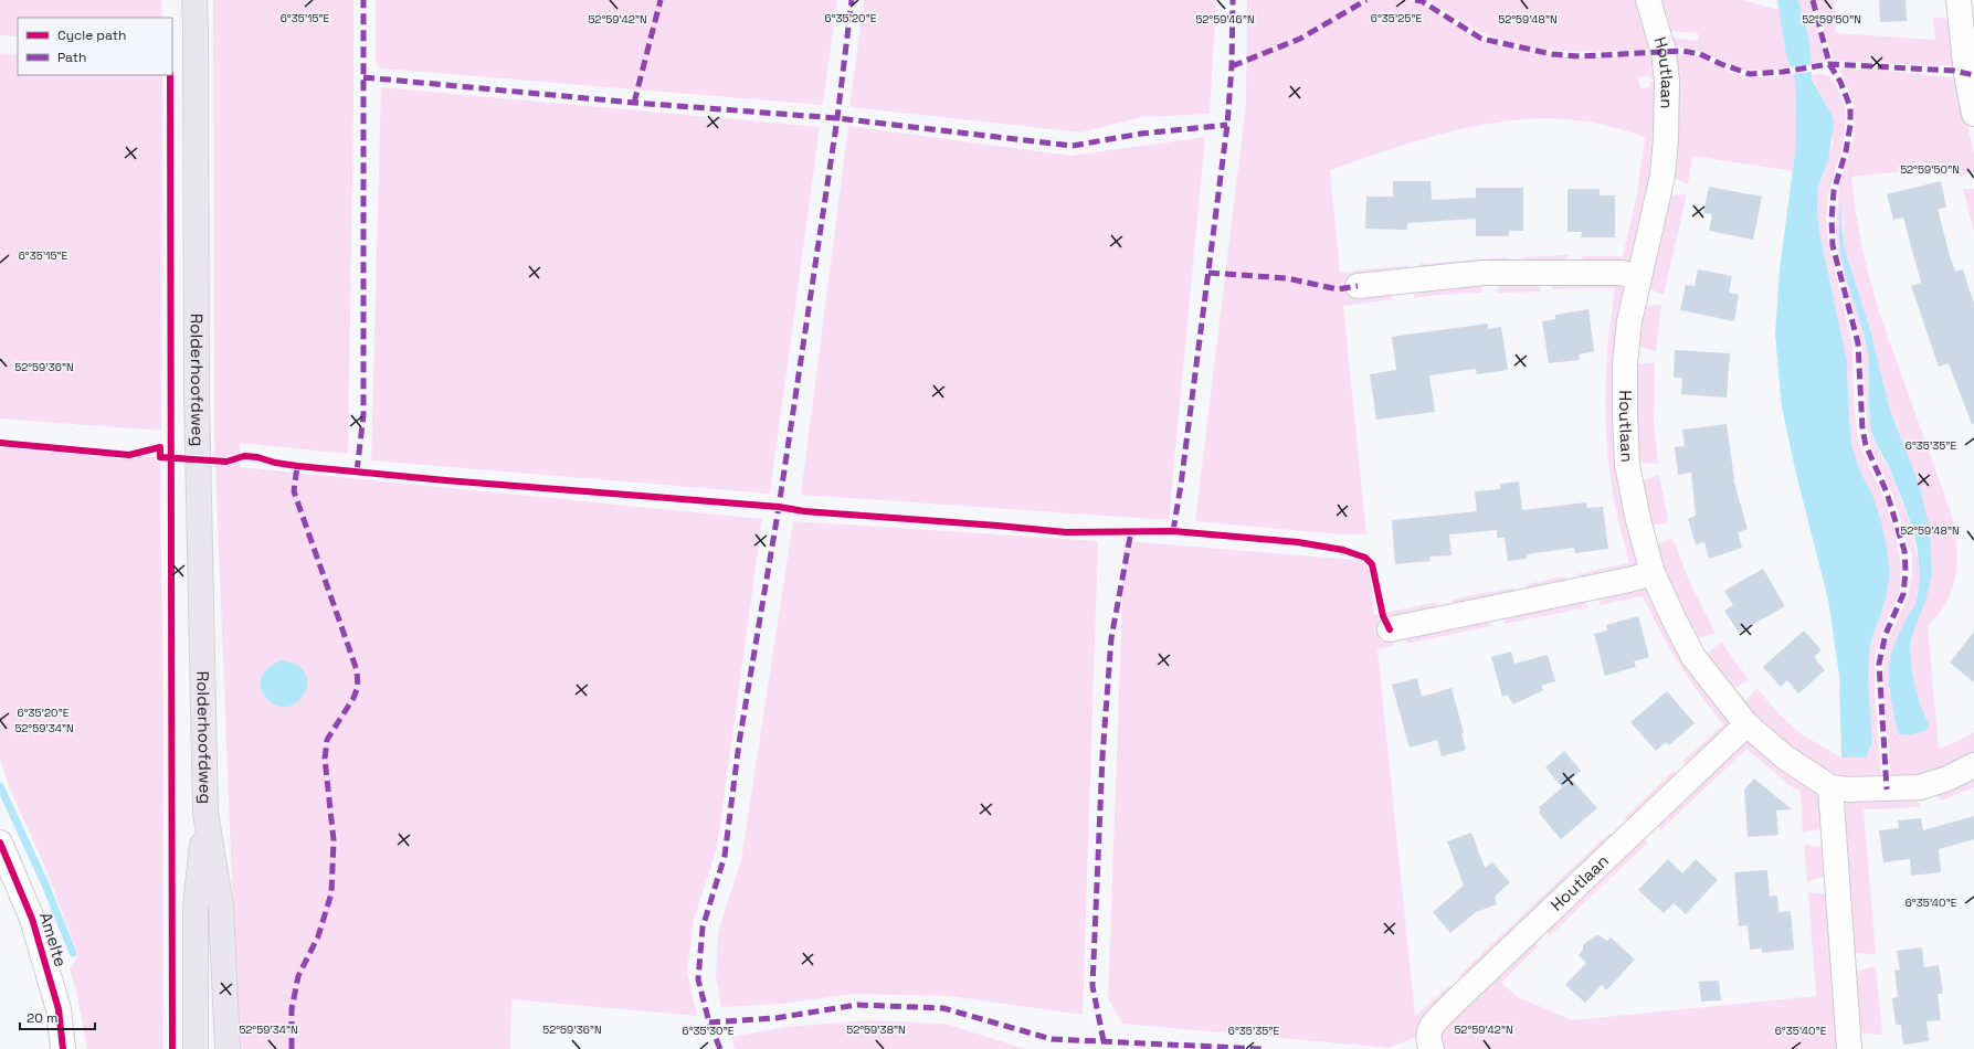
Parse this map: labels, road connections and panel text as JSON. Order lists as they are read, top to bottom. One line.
{"streets":{"main road":["Rolderhoofdweg"],"street":["Houtlaan","Amelte"]},"legend":["Cycle path","Path"],"scale_bar":"20 m","coordinates":["6°35'15\"E","6°35'20\"E","6°35'25\"E","52°59'42\"N","52°59'46\"N","52°59'48\"N","52°59'50\"N","52°59'36\"N","6°35'35\"E","52°59'34\"N","6°35'40\"E","52°59'38\"N","6°35'30\"E"]}
